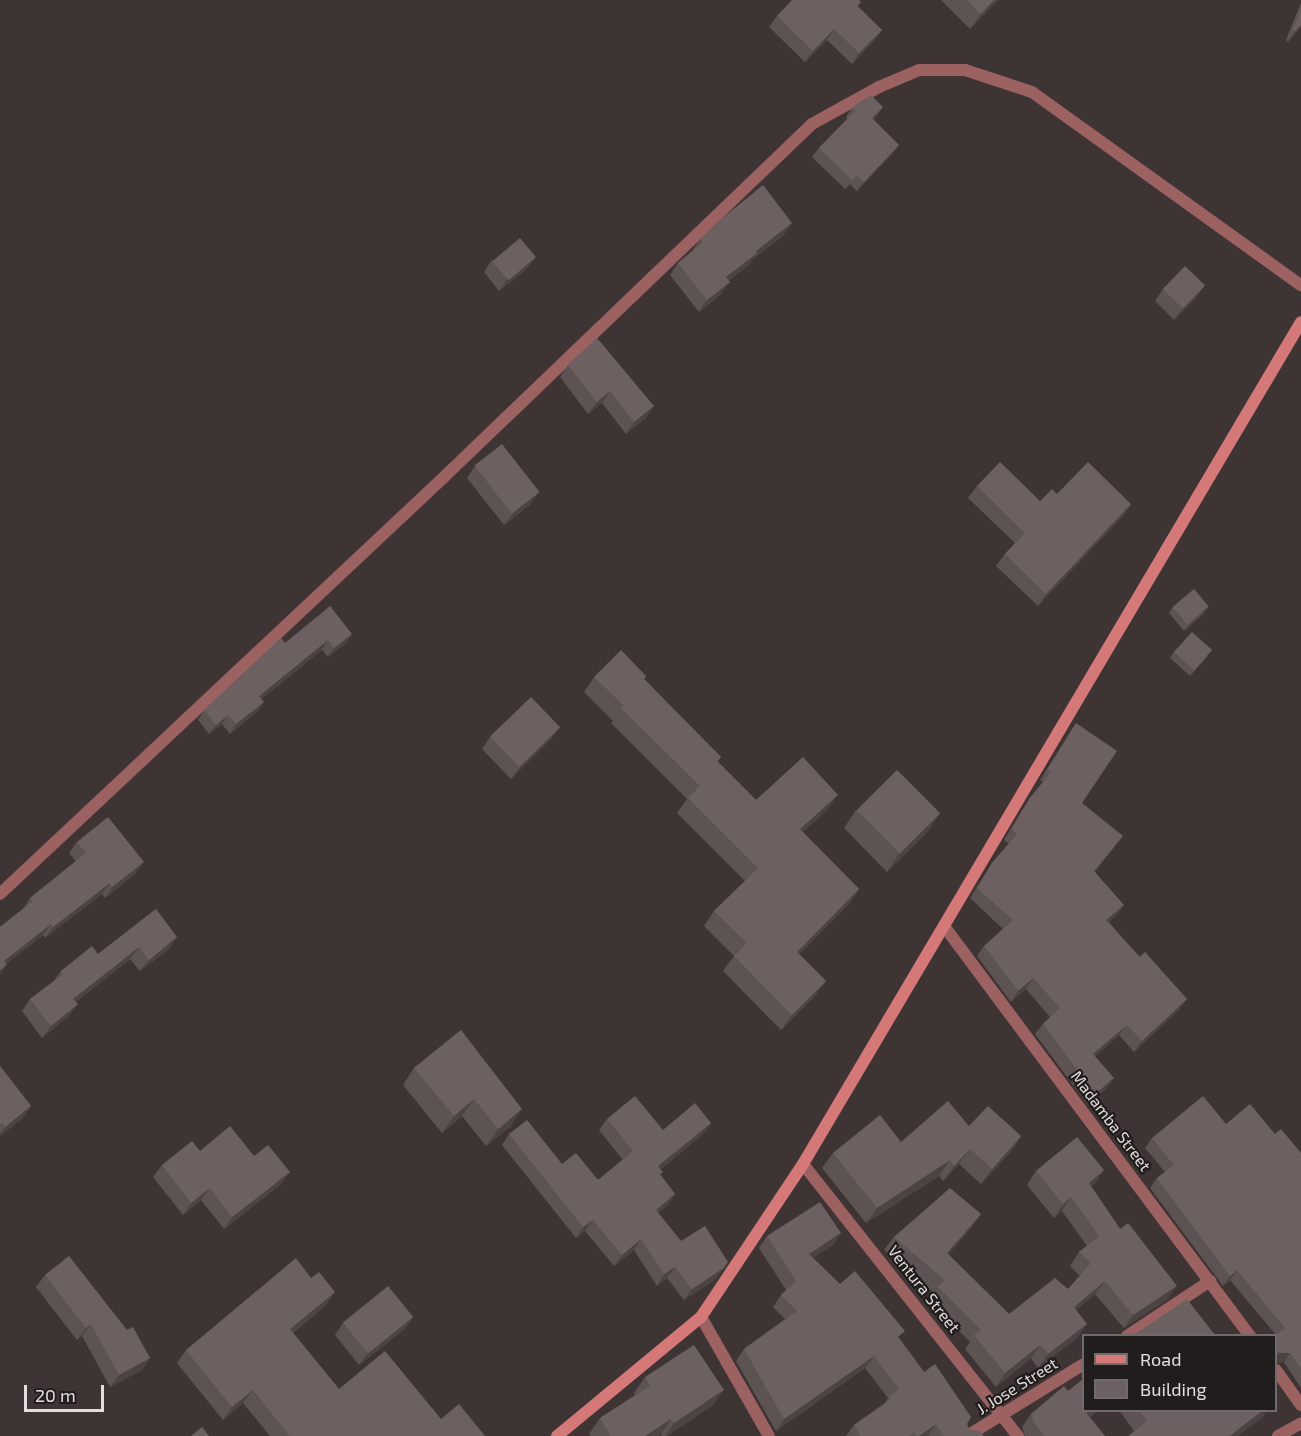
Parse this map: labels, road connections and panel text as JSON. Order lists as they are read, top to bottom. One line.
{"streets":{"street":["Madamba Street","Ventura Street","J. Jose Street"]},"crossings":[["Ventura Street","J. Jose Street"]],"legend":["Road","Building"],"scale_bar":"20 m"}
